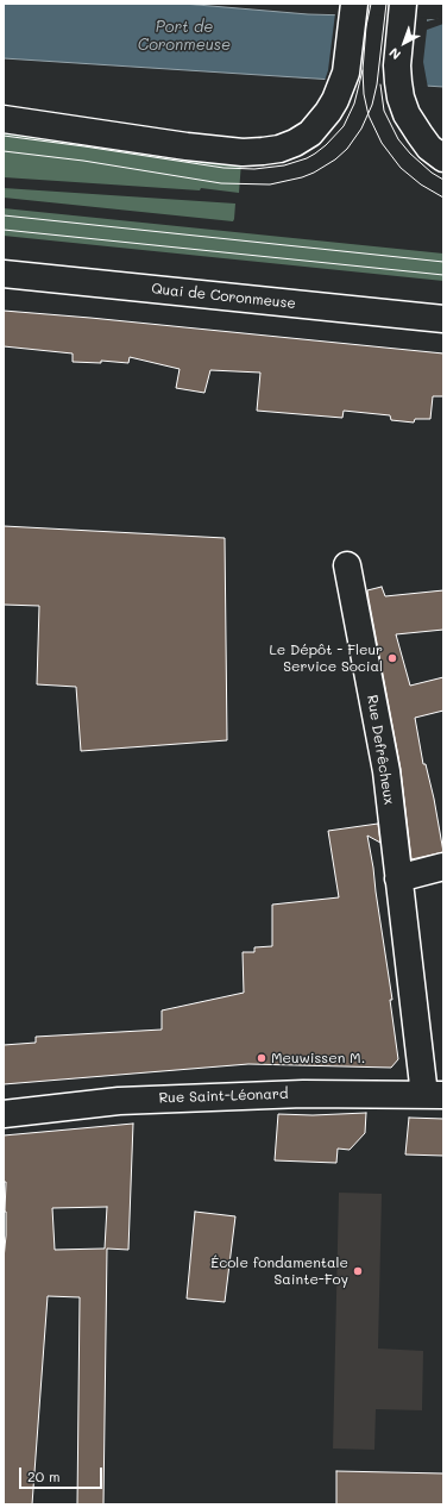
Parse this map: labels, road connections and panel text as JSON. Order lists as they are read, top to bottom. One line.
{"streets":{"street":["Quai de Coronmeuse","Rue Defrêcheux","Rue Saint-Léonard"]},"crossings":[["Rue Defrêcheux","Rue Saint-Léonard"]],"water":["Port de Coronmeuse"],"places":["Le Dépôt - Fleur Service Social","Meuwissen M.","École fondamentale Sainte-Foy"],"scale_bar":"20 m","north":"bottom left"}
